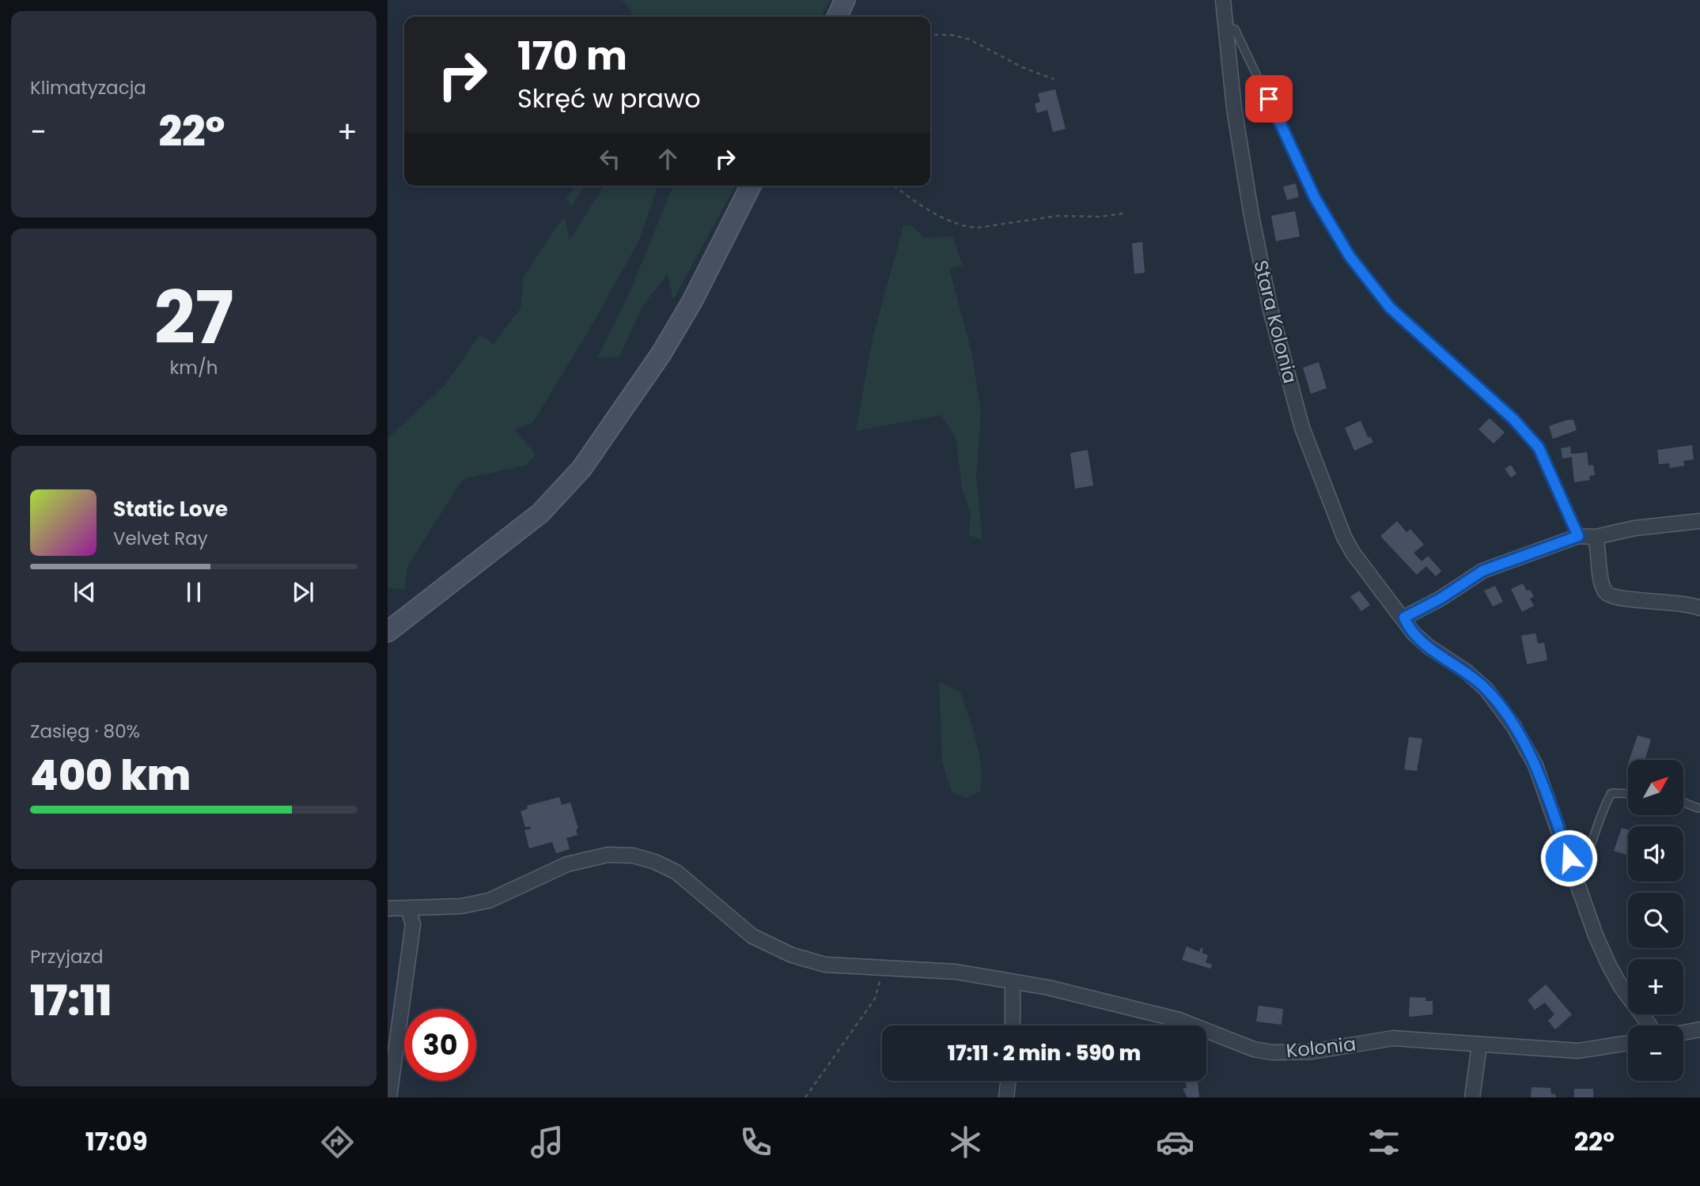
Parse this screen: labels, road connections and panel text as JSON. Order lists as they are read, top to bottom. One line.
{"streets":{"street":["Stara Kolonia","Kolonia"]},"north":"top right","page":{"tile":["Klimatyzacja",["27","km/h"],["Zasięg · 80%","400 km"],["Przyjazd","17:11"]],"turn":["170 m","Skręć w prawo"],"heat":["−","22°","+"],"song":["Static Love","Velvet Ray"],"map_buttons":["+","−"],"limit":"30","trip":"17:11 · 2 min · 590 m","tabs":["17:09","22°"]}}
